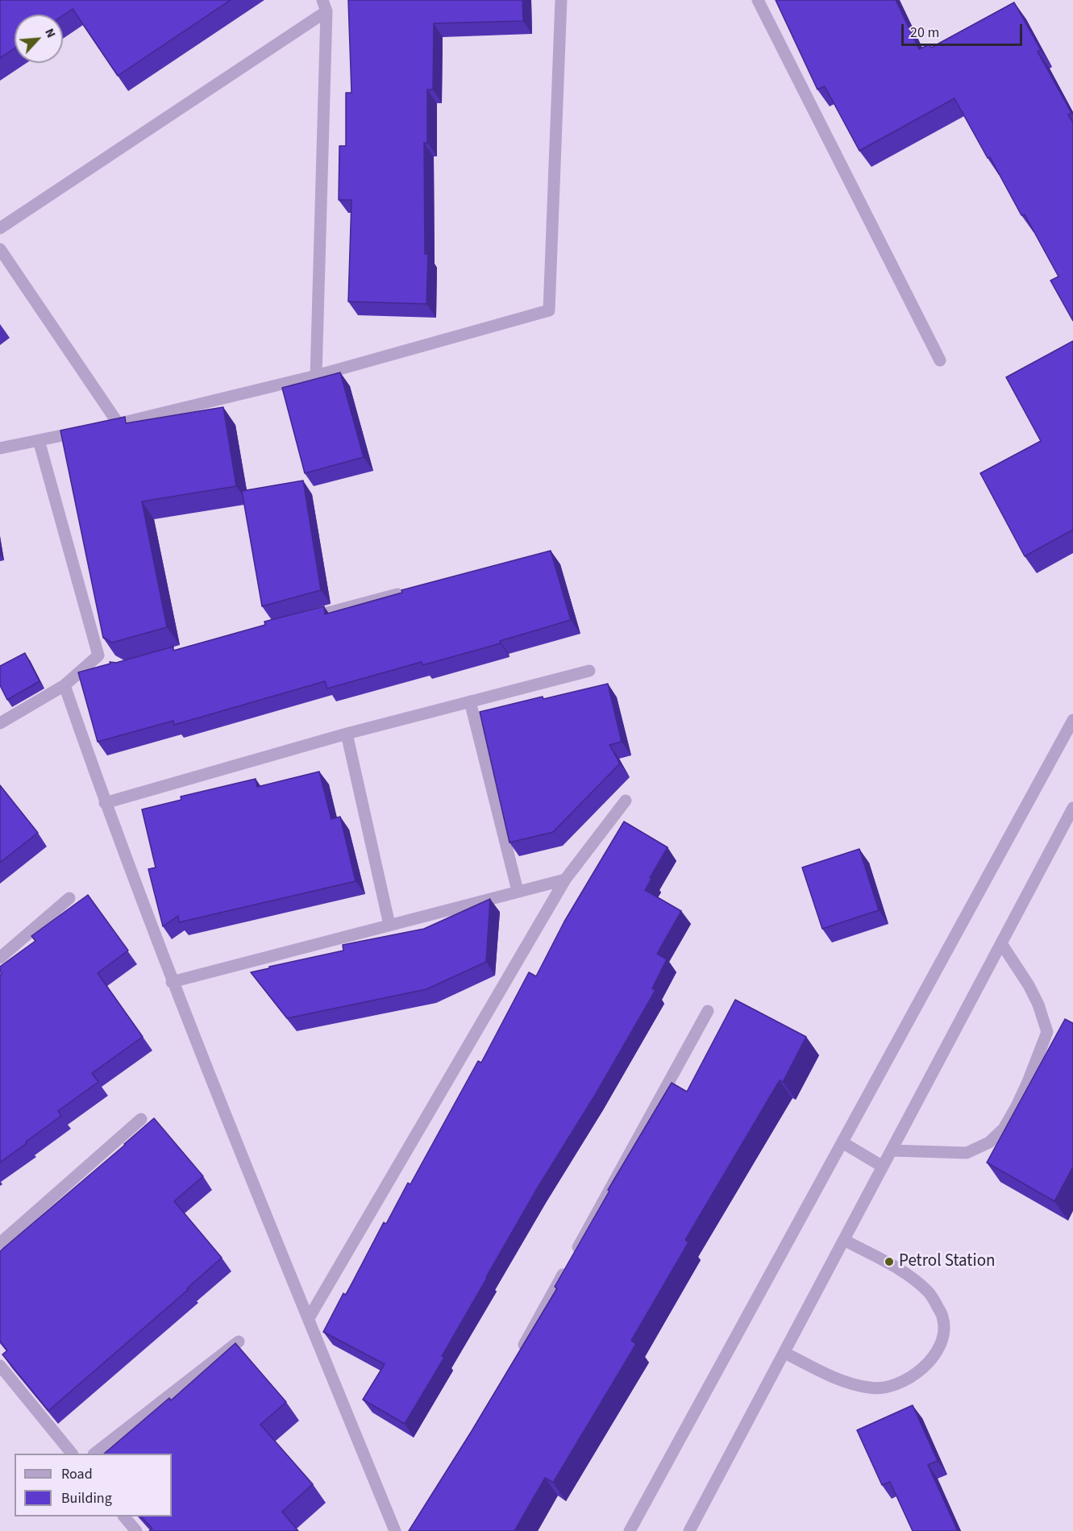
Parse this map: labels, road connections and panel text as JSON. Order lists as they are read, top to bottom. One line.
{"places":["Petrol Station"],"legend":["Road","Building"],"scale_bar":"20 m","north":"top right"}
